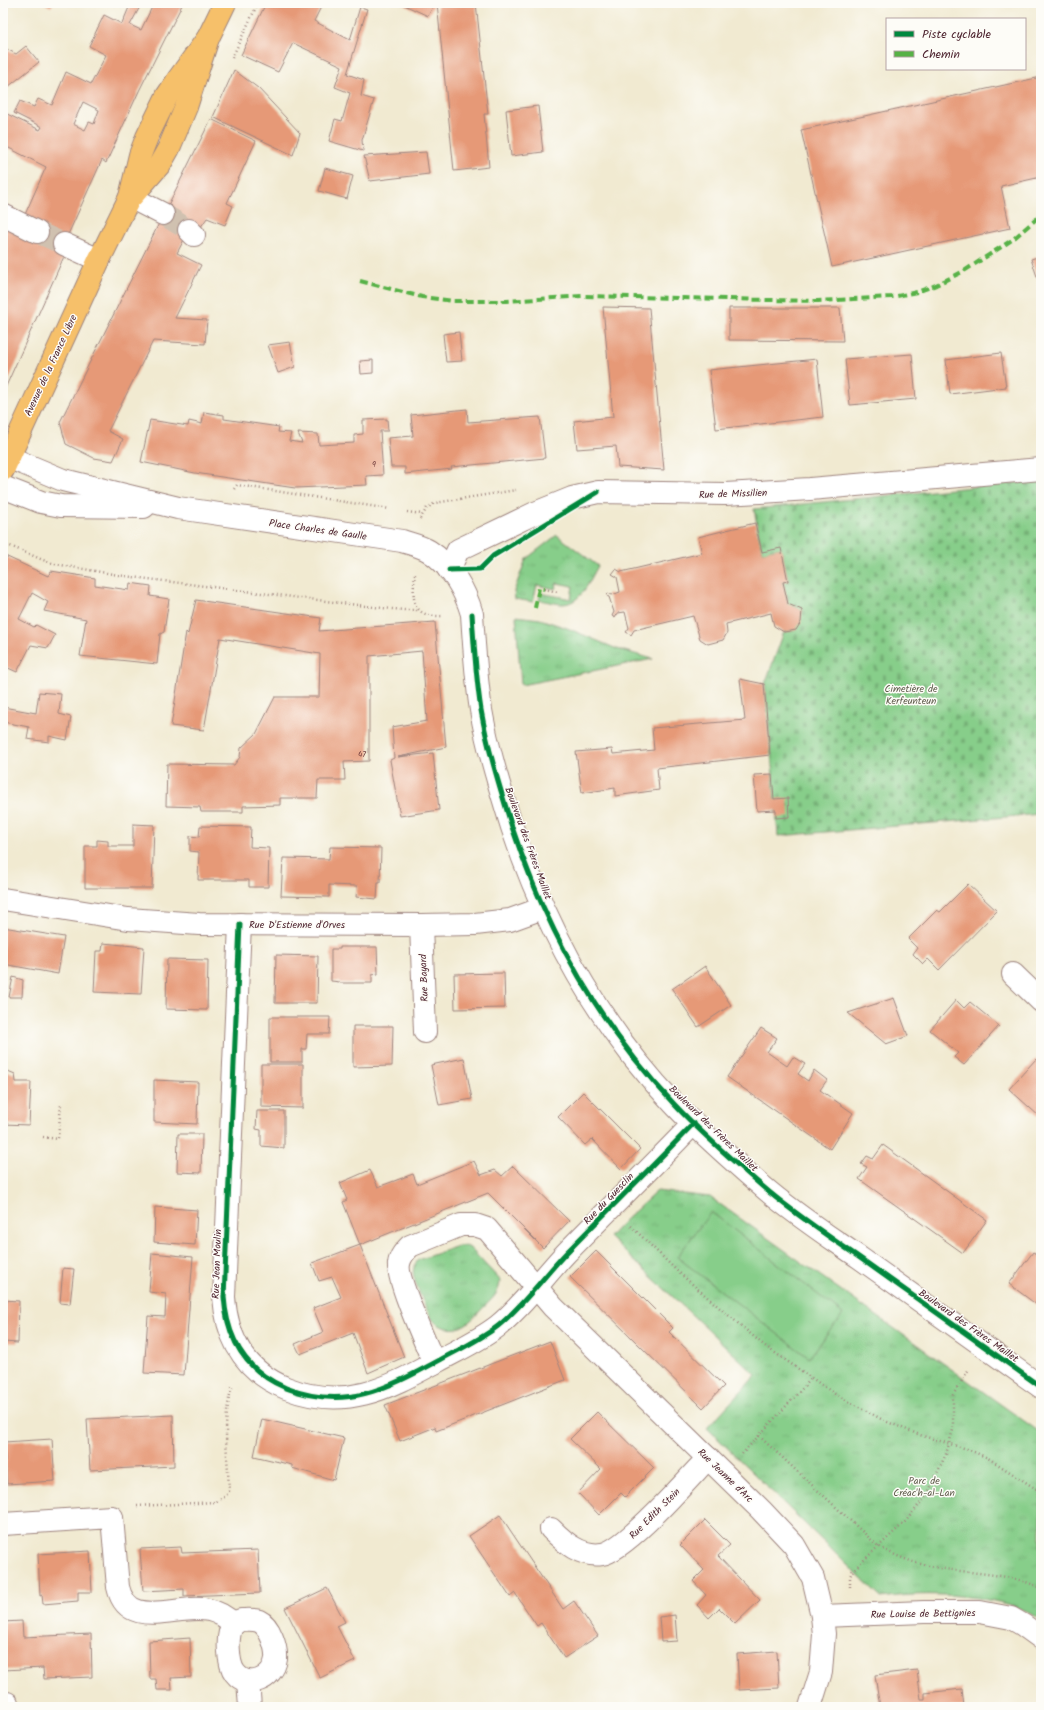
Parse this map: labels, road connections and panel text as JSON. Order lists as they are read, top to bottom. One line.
{"streets":{"main road":["Avenue de la France Libre"],"street":["Rue de Missilien","Place Charles de Gaulle","Boulevard des Frères Maillet","Rue D'Estienne d'Orves","Rue Bayard","Rue du Guesclin","Rue Jean Moulin","Rue Jeanne d'Arc","Rue Edith Stein","Rue Louise de Bettignies"]},"crossings":[["Avenue de la France Libre","Place Charles de Gaulle"],["Rue de Missilien","Place Charles de Gaulle"],["Rue de Missilien","Boulevard des Frères Maillet"],["Place Charles de Gaulle","Boulevard des Frères Maillet"],["Boulevard des Frères Maillet","Rue D'Estienne d'Orves"],["Boulevard des Frères Maillet","Rue du Guesclin"],["Rue D'Estienne d'Orves","Rue Bayard"],["Rue D'Estienne d'Orves","Rue Jean Moulin"],["Rue du Guesclin","Rue Jean Moulin"],["Rue du Guesclin","Rue Jeanne d'Arc"],["Rue Jean Moulin","Rue Jeanne d'Arc"],["Rue Jeanne d'Arc","Rue Edith Stein"],["Rue Jeanne d'Arc","Rue Louise de Bettignies"]],"parks":["Cimetière de Kerfeunteun","Parc de Créac'h-al-Lan"],"house_numbers":["9","47"],"legend":["Piste cyclable","Chemin"]}
